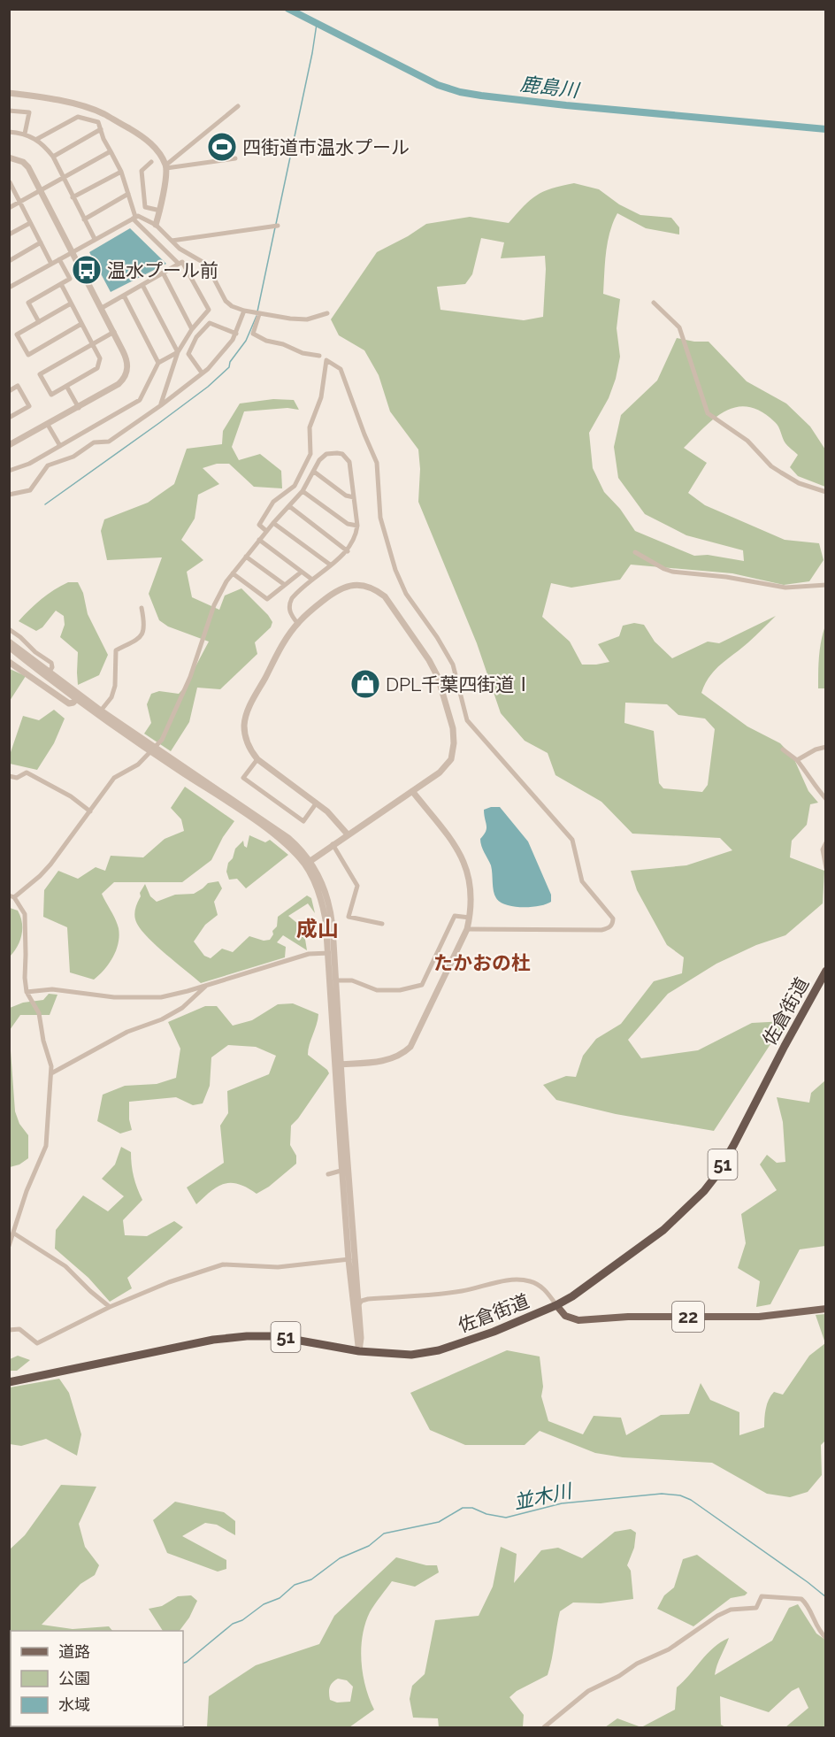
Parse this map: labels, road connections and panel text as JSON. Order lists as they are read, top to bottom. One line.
{"streets":{"highway":["佐倉街道","51"],"main road":["22"]},"crossings":[["佐倉街道","22"]],"districts":["成山","たかおの杜"],"water":["鹿島川","並木川"],"places":{"sports":["四街道市温水プール"],"bus stop":["温水プール前"],"shop":["DPL千葉四街道Ⅰ"]},"legend":["道路","公園","水域"]}
